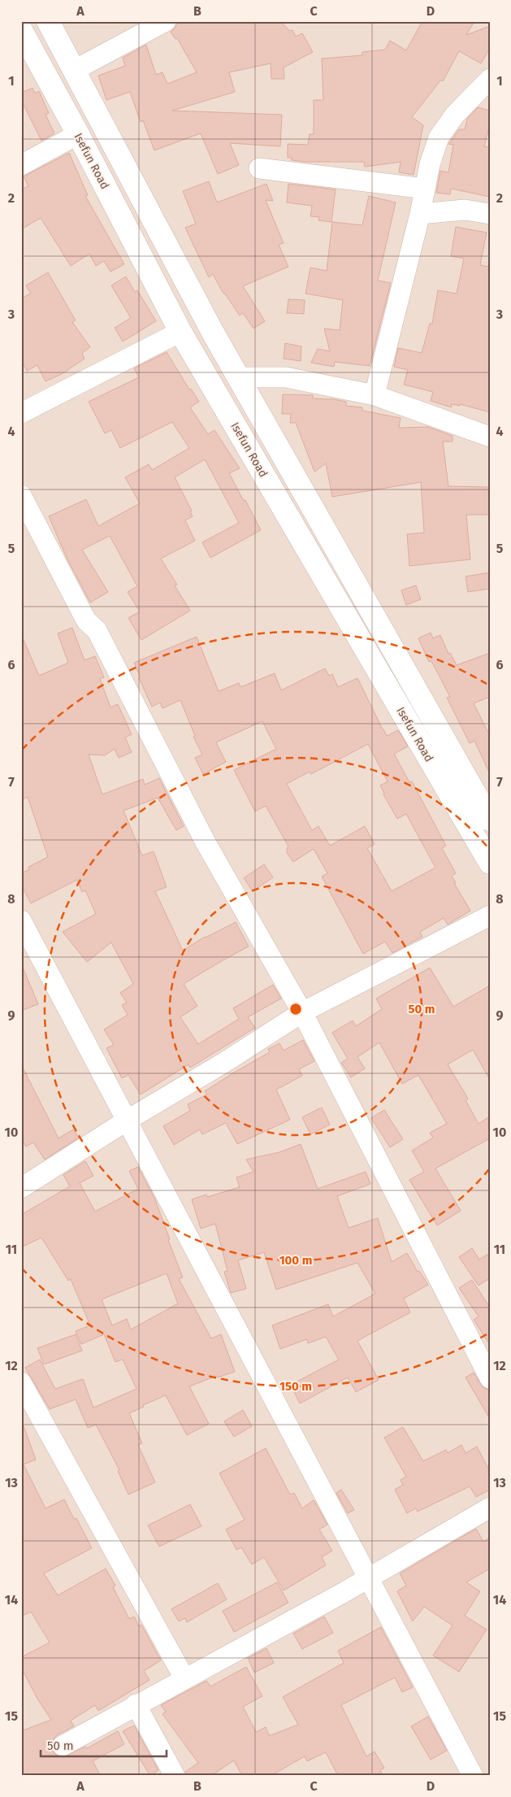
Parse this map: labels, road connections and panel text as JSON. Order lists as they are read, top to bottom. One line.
{"streets":{"street":["Isefun Road"]},"scale_bar":"50 m","grid":{"columns":["A","B","C","D"],"rows":["1","2","3","4","5","6","7","8","9","10","11","12","13","14","15"]},"rings":["50 m","100 m","150 m"]}
